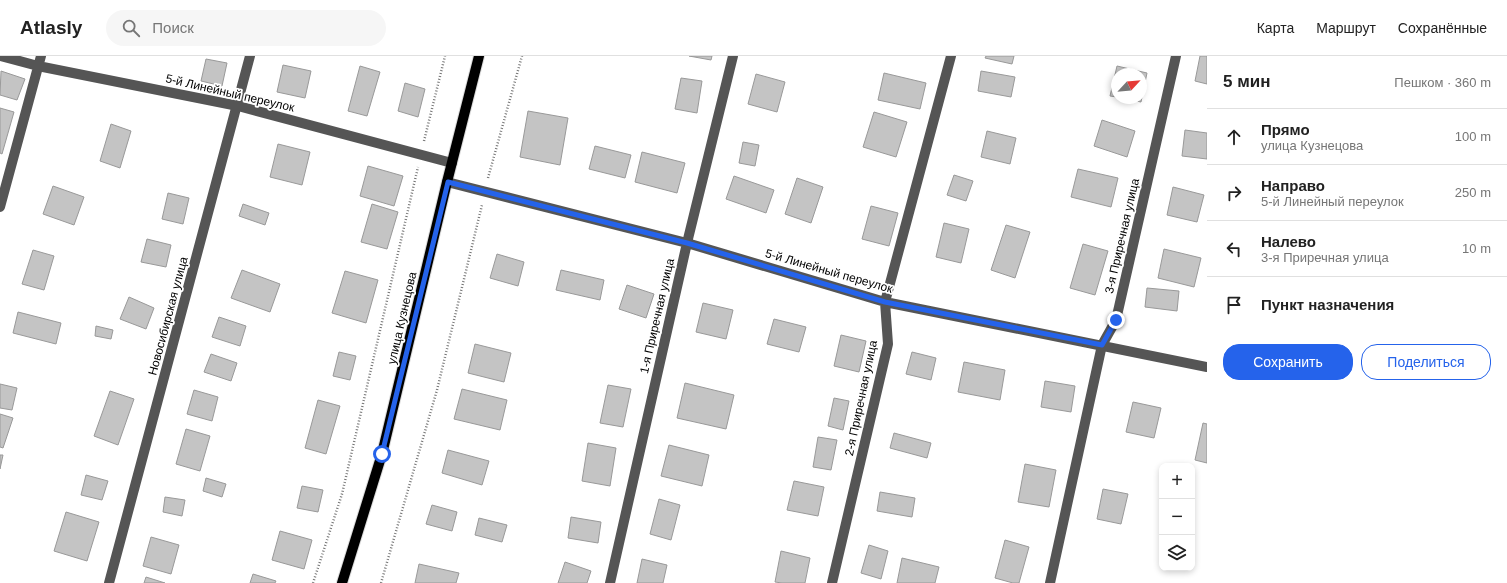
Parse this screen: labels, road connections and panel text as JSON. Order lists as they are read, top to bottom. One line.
{"streets":{"main road":["улица Кузнецова"],"street":["5-й Линейный переулок","3-я Приречная улица","Новосибирская улица","1-я Приречная улица","2-я Приречная улица"]},"crossings":[["5-й Линейный переулок","3-я Приречная улица"],["5-й Линейный переулок","Новосибирская улица"],["5-й Линейный переулок","1-я Приречная улица"],["5-й Линейный переулок","улица Кузнецова"],["5-й Линейный переулок","2-я Приречная улица"]],"north":"top right","page":{"header":"Atlasly","search":"Поиск","nav":["Карта","Маршрут","Сохранённые"],"heading":["5 мин","Пешком · 360 m"],"list":[["Прямо","улица Кузнецова","100 m"],["Направо","5-й Линейный переулок","250 m"],["Налево","3-я Приречная улица","10 m"],"Пункт назначения"],"buttons":["Сохранить","Поделиться"],"map_buttons":["+","−"]}}
